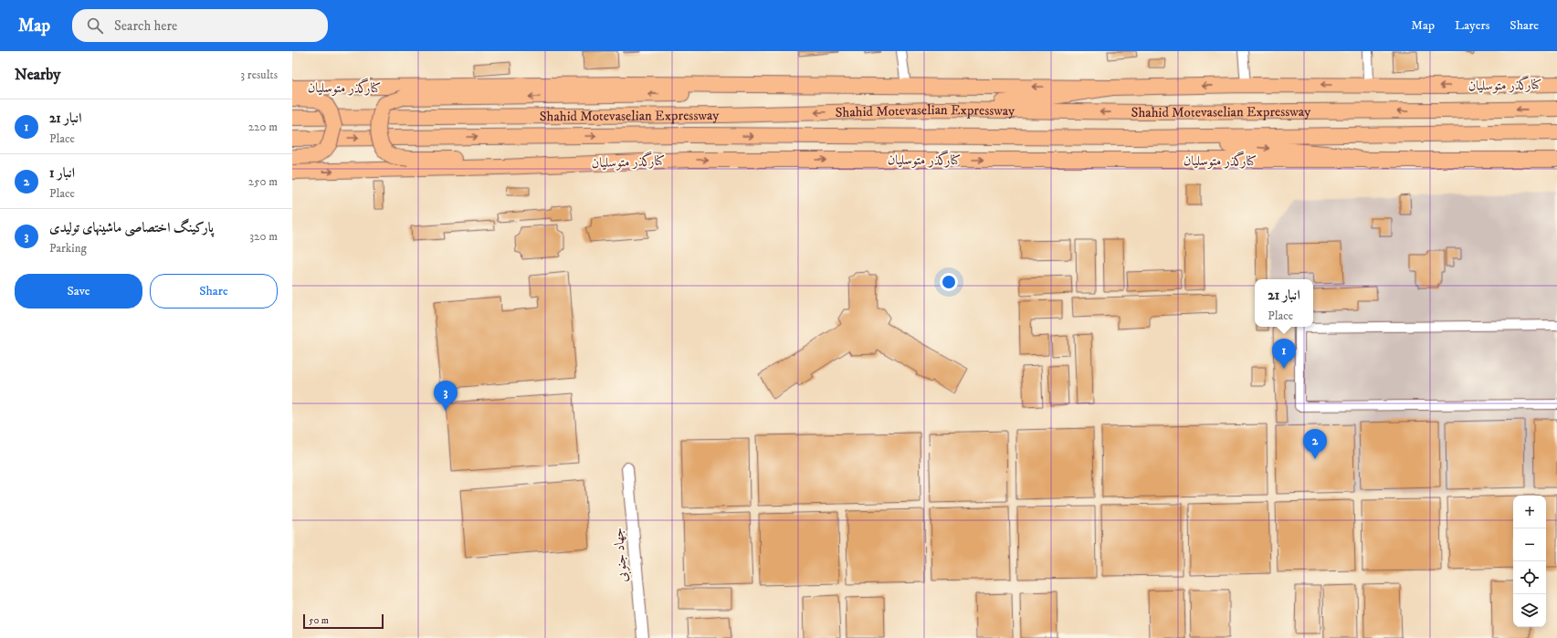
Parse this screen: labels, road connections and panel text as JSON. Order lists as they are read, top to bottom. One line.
{"streets":{"main road":["کنارگذر متوسلیان","Shahid Motevaselian Expressway"],"street":["جهاد جنوبی"]},"scale_bar":"50 m","page":{"header":"Map","search":"Search here","nav":["Map","Layers","Share"],"heading":["Nearby","3 results"],"list":[{"mark":"1","name":"انبار 21","note":"Place","value":"220 m"},{"mark":"2","name":"انبار 1","note":"Place","value":"250 m"},{"mark":"3","name":"پارکینگ اختصاصی ماشینهای تولیدی","note":"Parking","value":"320 m"}],"buttons":["Save","Share"],"popup":["انبار 21","Place"],"pins":["1","3","2"],"map_buttons":["+","−"],"scale":"50 m"}}
